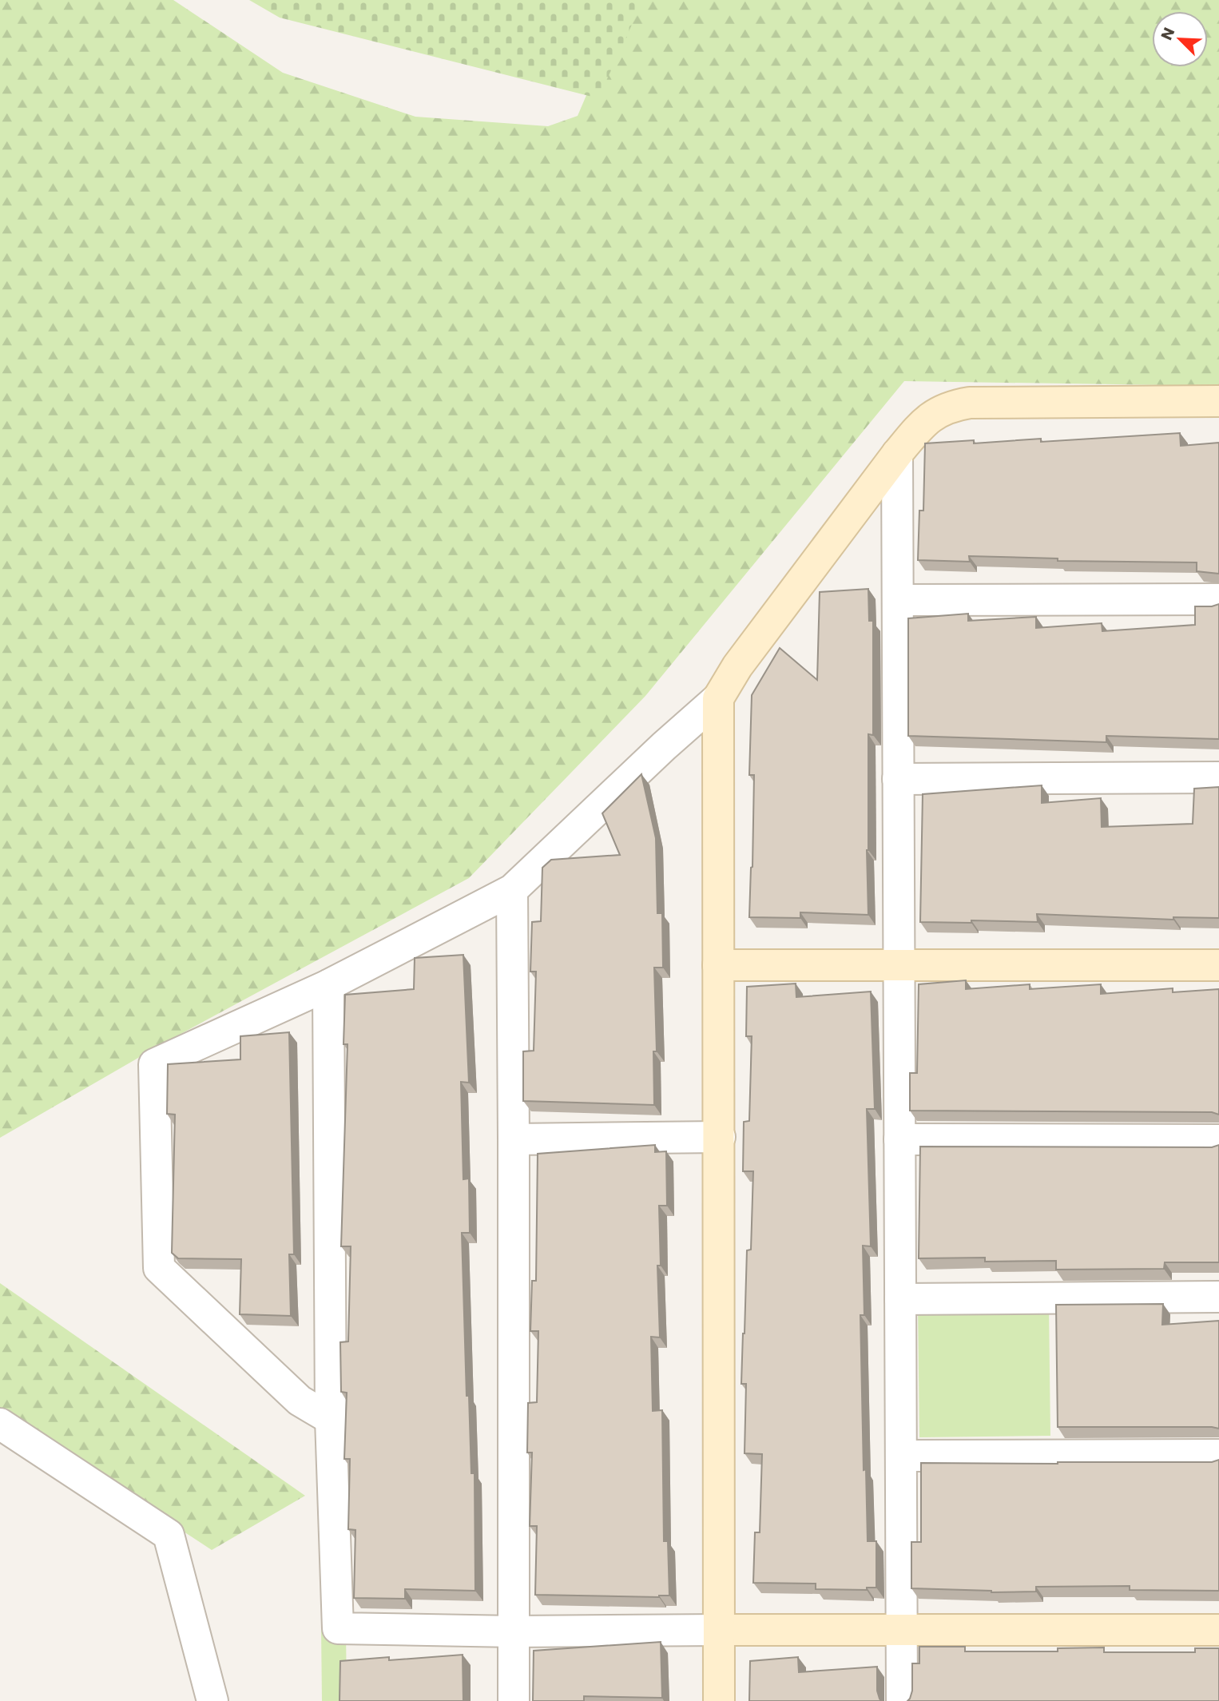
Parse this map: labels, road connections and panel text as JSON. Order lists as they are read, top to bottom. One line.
{"north":"top left"}
